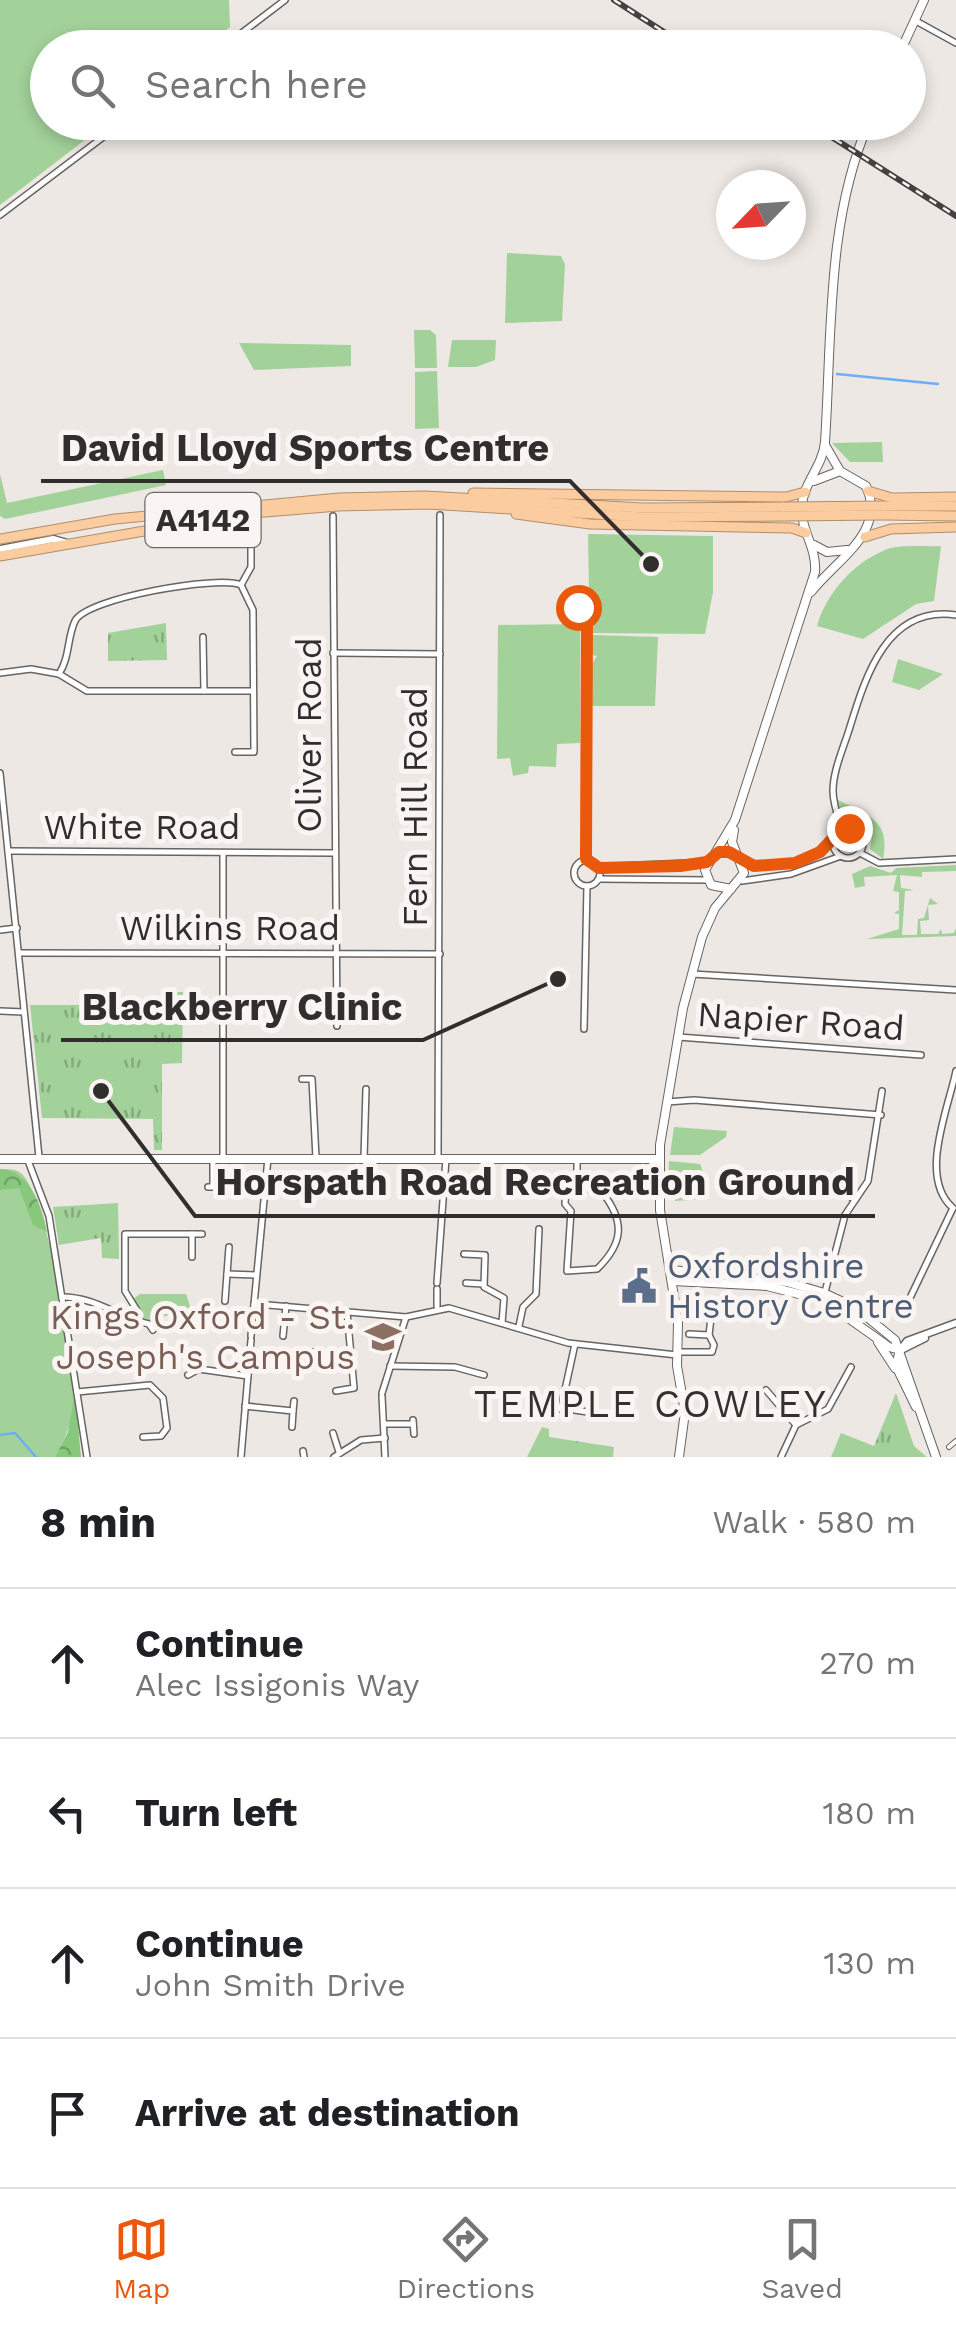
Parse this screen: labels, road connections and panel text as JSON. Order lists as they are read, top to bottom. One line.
{"streets":{"highway":["A4142"],"street":["Oliver Road","Fern Hill Road","White Road","Wilkins Road","Napier Road"]},"crossings":[["Oliver Road","White Road"],["Oliver Road","Wilkins Road"],["Fern Hill Road","Wilkins Road"]],"districts":["TEMPLE COWLEY"],"places":{"other":["David Lloyd Sports Centre","Blackberry Clinic","Horspath Road Recreation Ground"],"public building":["Oxfordshire History Centre"],"school or university":["Kings Oxford - St. Joseph's Campus"]},"north":"bottom left","page":{"search":"Search here","heading":["8 min","Walk · 580 m"],"list":[["Continue","Alec Issigonis Way","270 m"],["Turn left","180 m"],["Continue","John Smith Drive","130 m"],"Arrive at destination"],"nav":["Map","Directions","Saved"]}}
